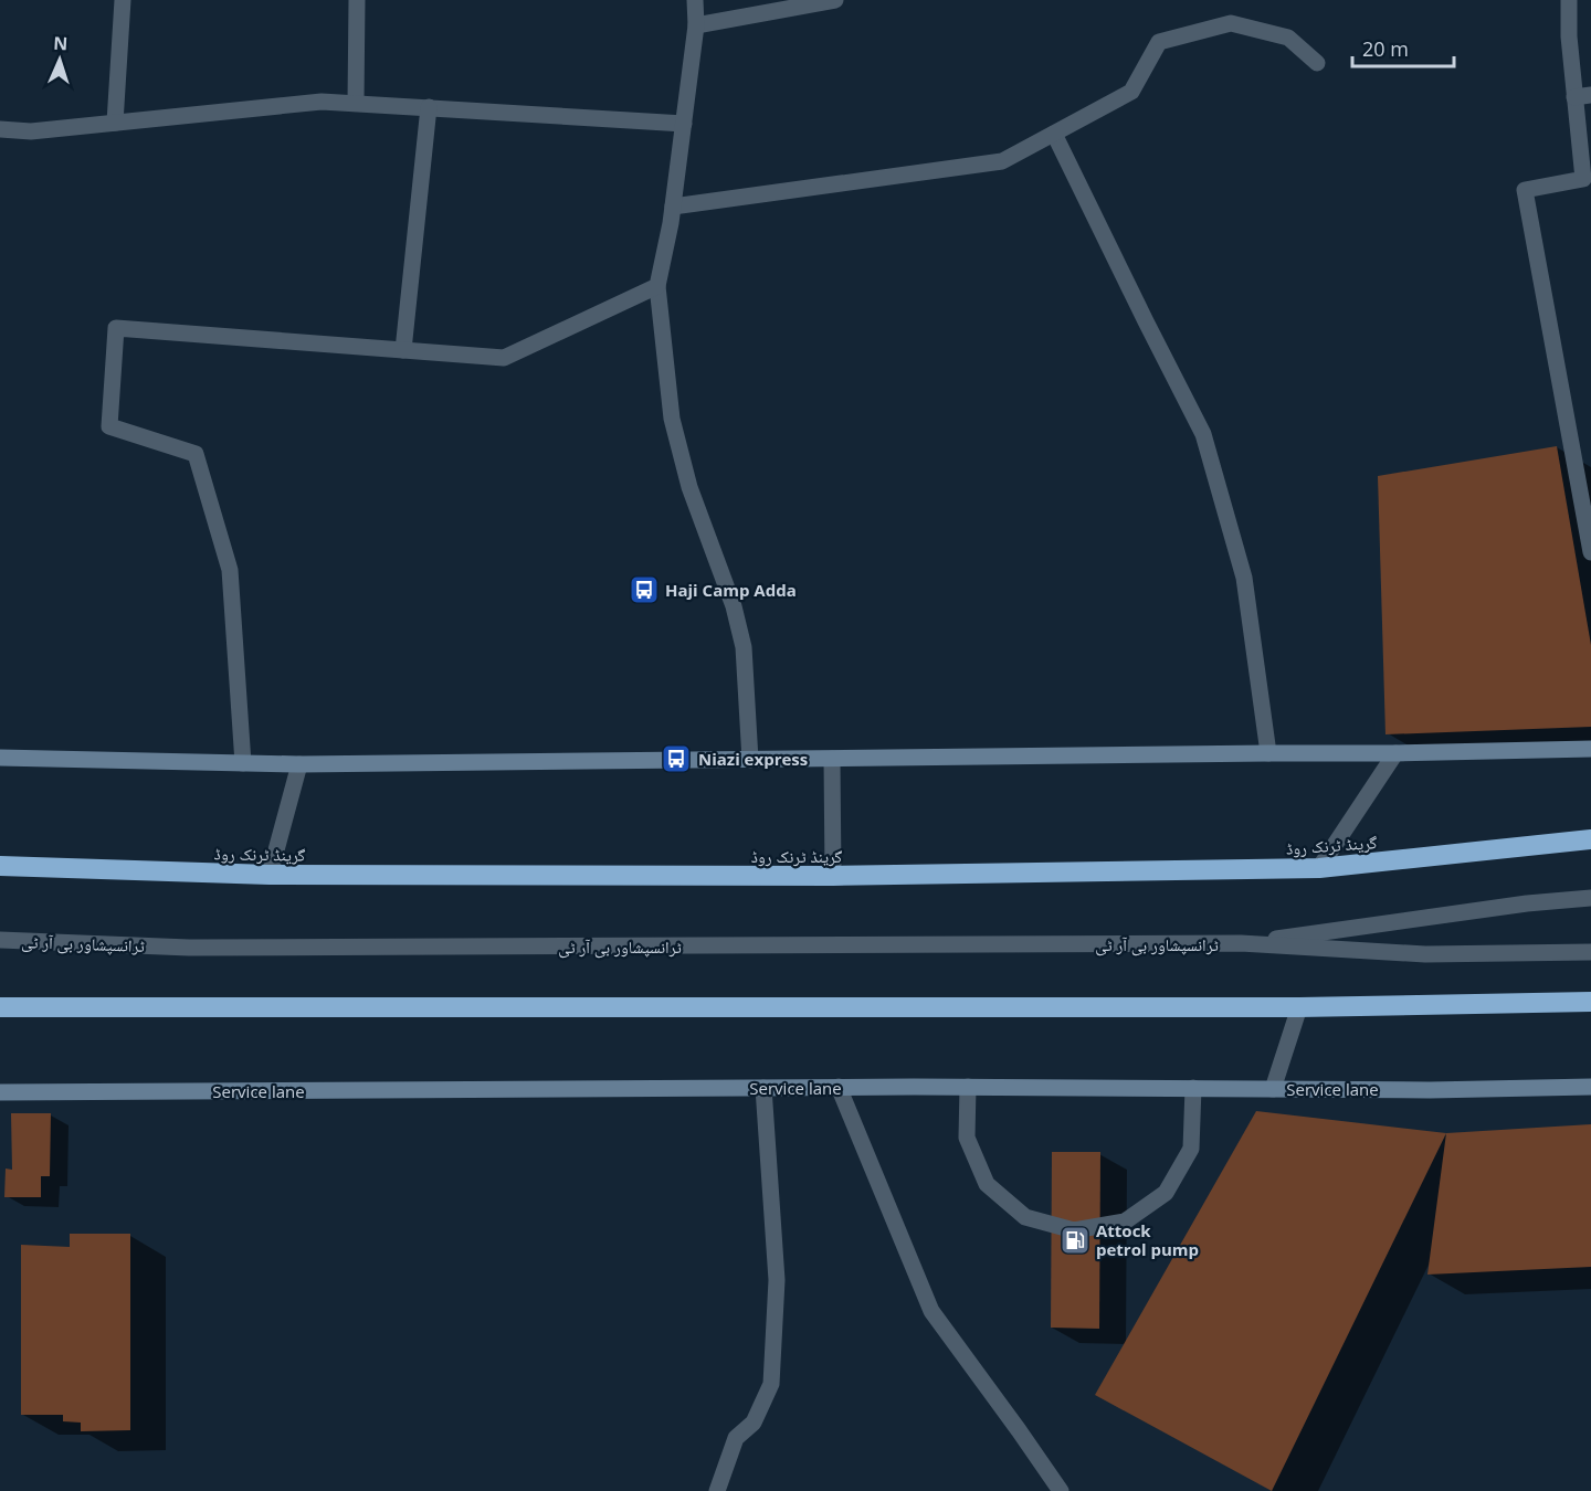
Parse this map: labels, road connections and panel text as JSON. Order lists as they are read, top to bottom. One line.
{"streets":{"highway":["گرینڈ ٹرنک روڈ"],"street":["ٹرانسپشاور بی آر ٹی","Service lane"]},"places":{"bus stop":["Haji Camp Adda","Niazi express"],"fuel station":["Attock petrol pump"]},"scale_bar":"20 m","north":"top"}
